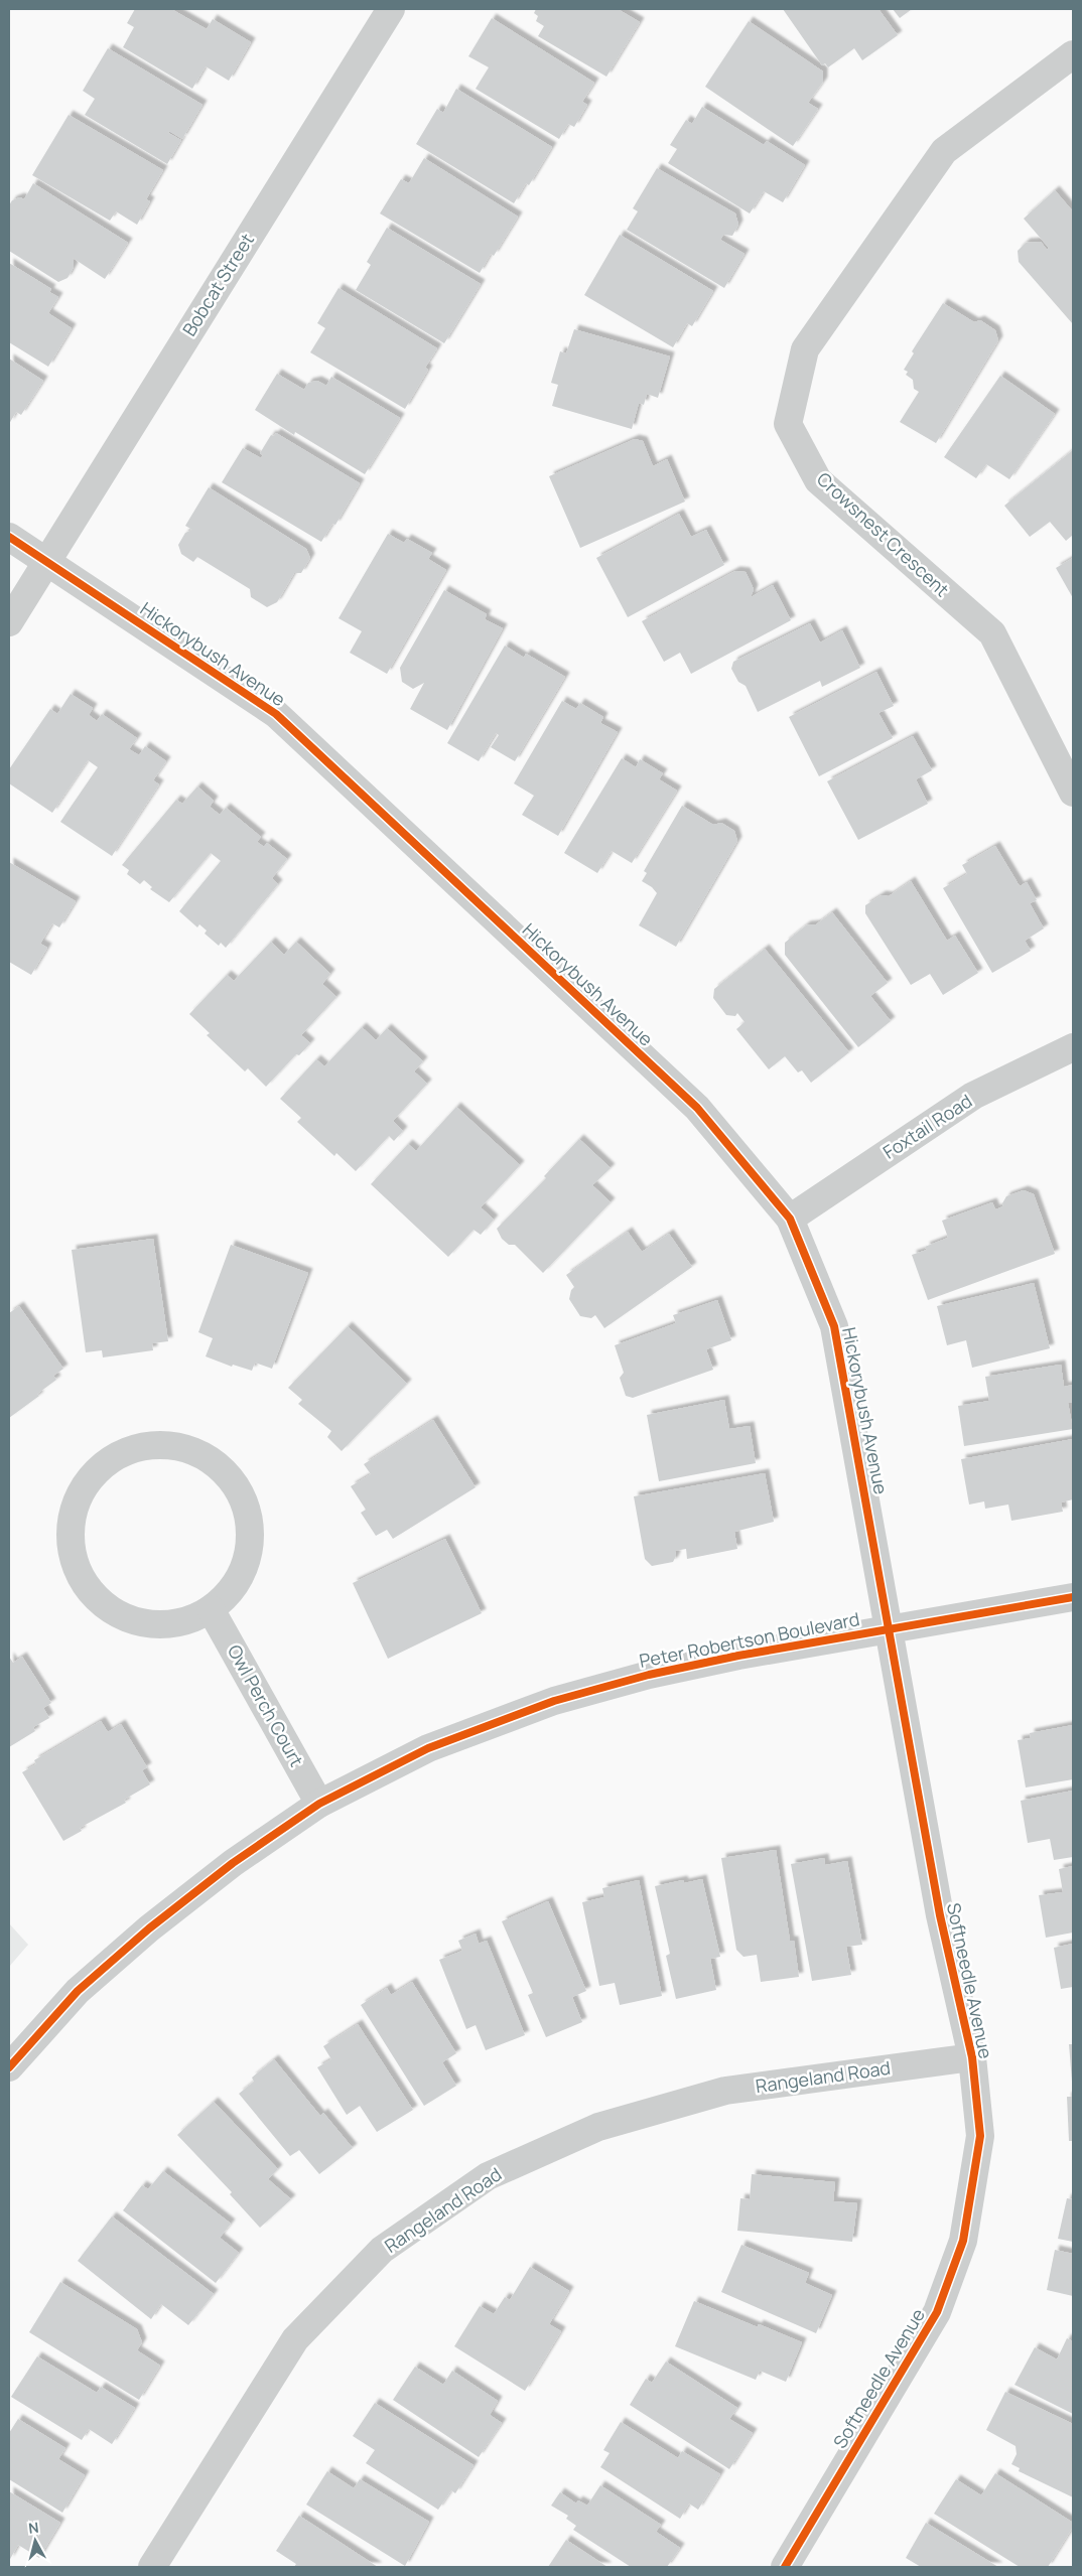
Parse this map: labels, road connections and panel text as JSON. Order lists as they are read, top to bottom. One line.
{"streets":{"street":["Bobcat Street","Crowsnest Crescent","Hickorybush Avenue","Foxtail Road","Peter Robertson Boulevard","Owl Perch Court","Softneedle Avenue","Rangeland Road"]},"crossings":[["Bobcat Street","Hickorybush Avenue"],["Hickorybush Avenue","Foxtail Road"],["Hickorybush Avenue","Peter Robertson Boulevard"],["Hickorybush Avenue","Softneedle Avenue"],["Peter Robertson Boulevard","Owl Perch Court"],["Peter Robertson Boulevard","Softneedle Avenue"],["Softneedle Avenue","Rangeland Road"]],"north":"top"}
